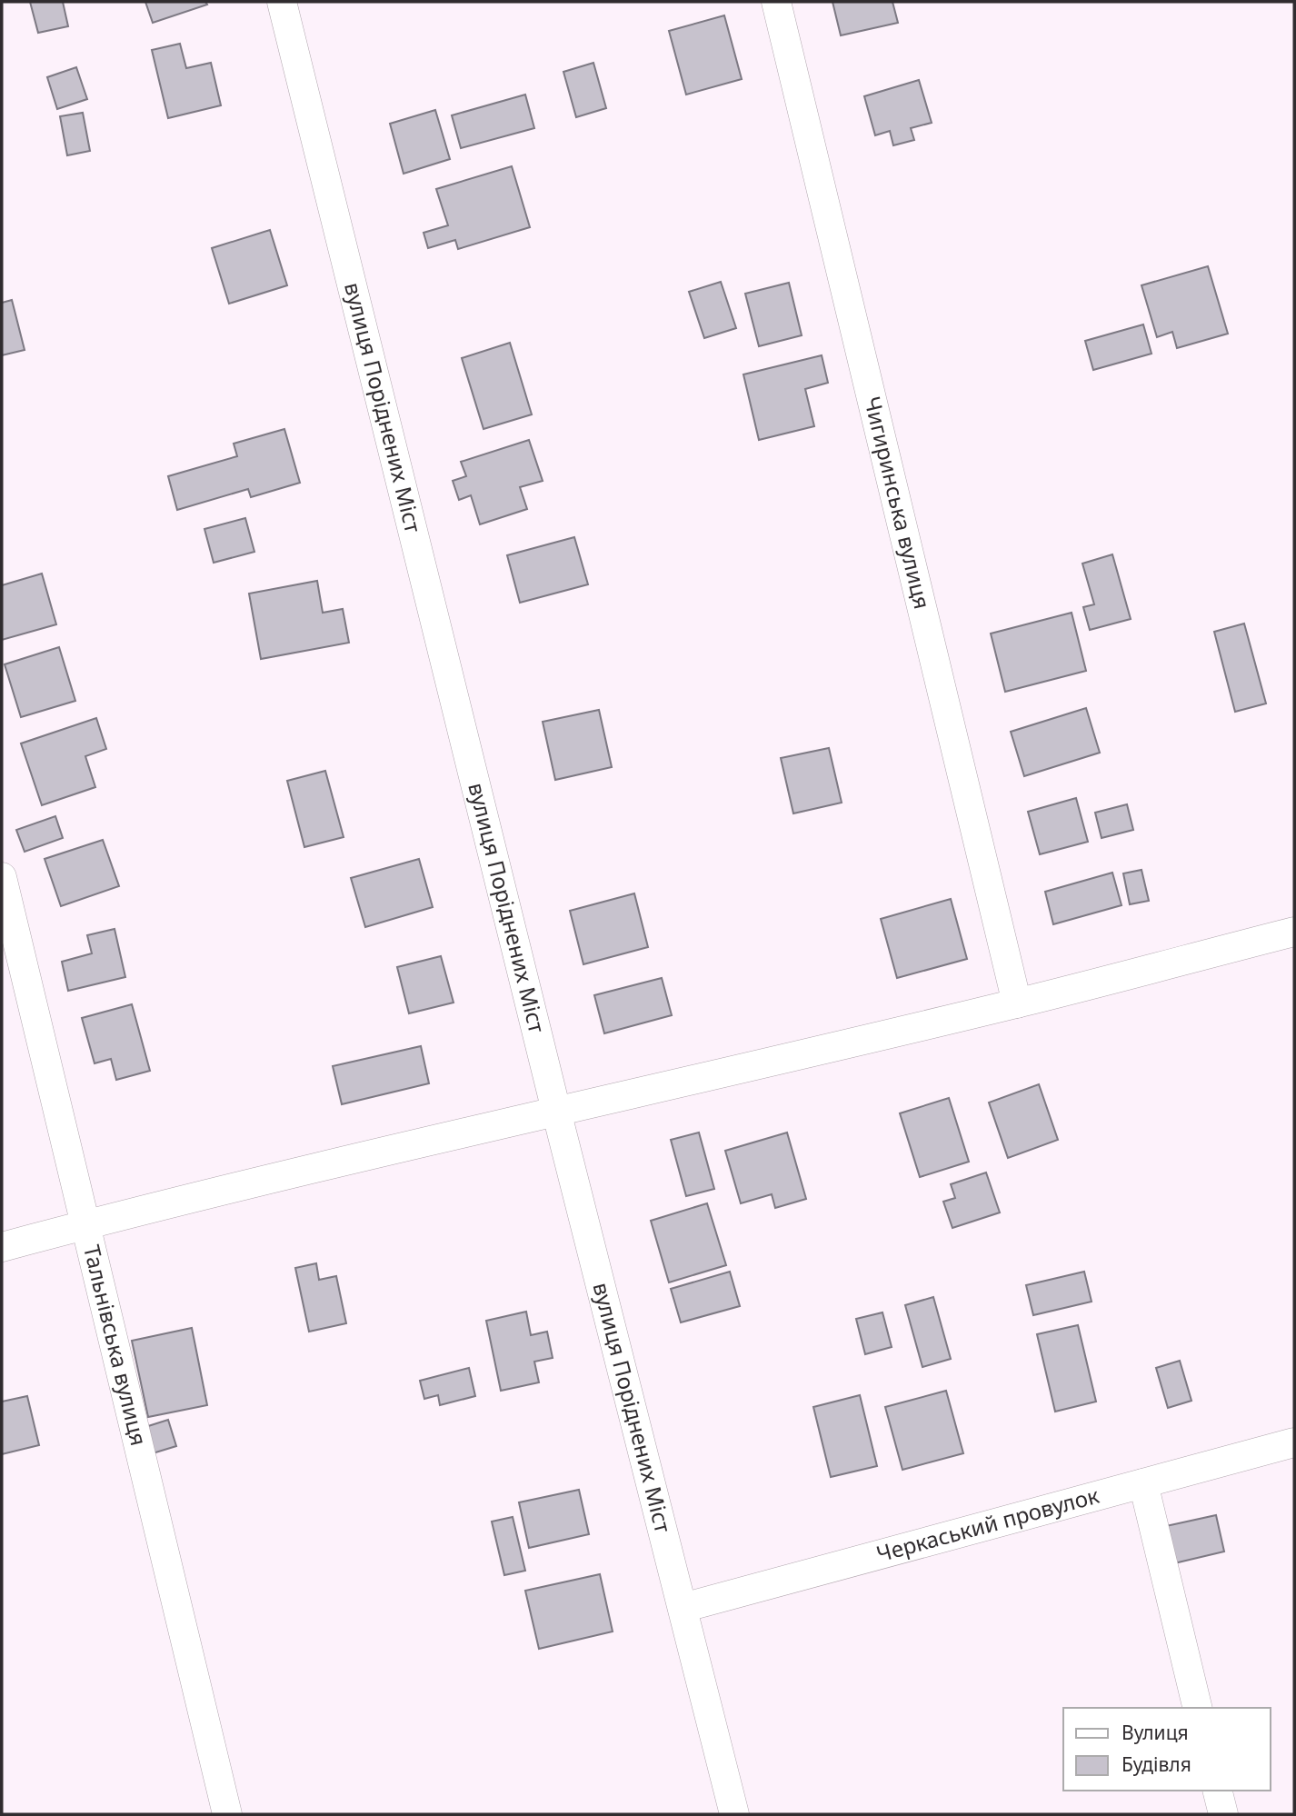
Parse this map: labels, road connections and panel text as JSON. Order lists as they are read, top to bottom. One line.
{"streets":{"street":["вулиця Поріднених Міст","Чигиринська вулиця","Тальнівська вулиця","Черкаський провулок"]},"crossings":[["вулиця Поріднених Міст","Черкаський провулок"]],"legend":["Вулиця","Будівля"]}
